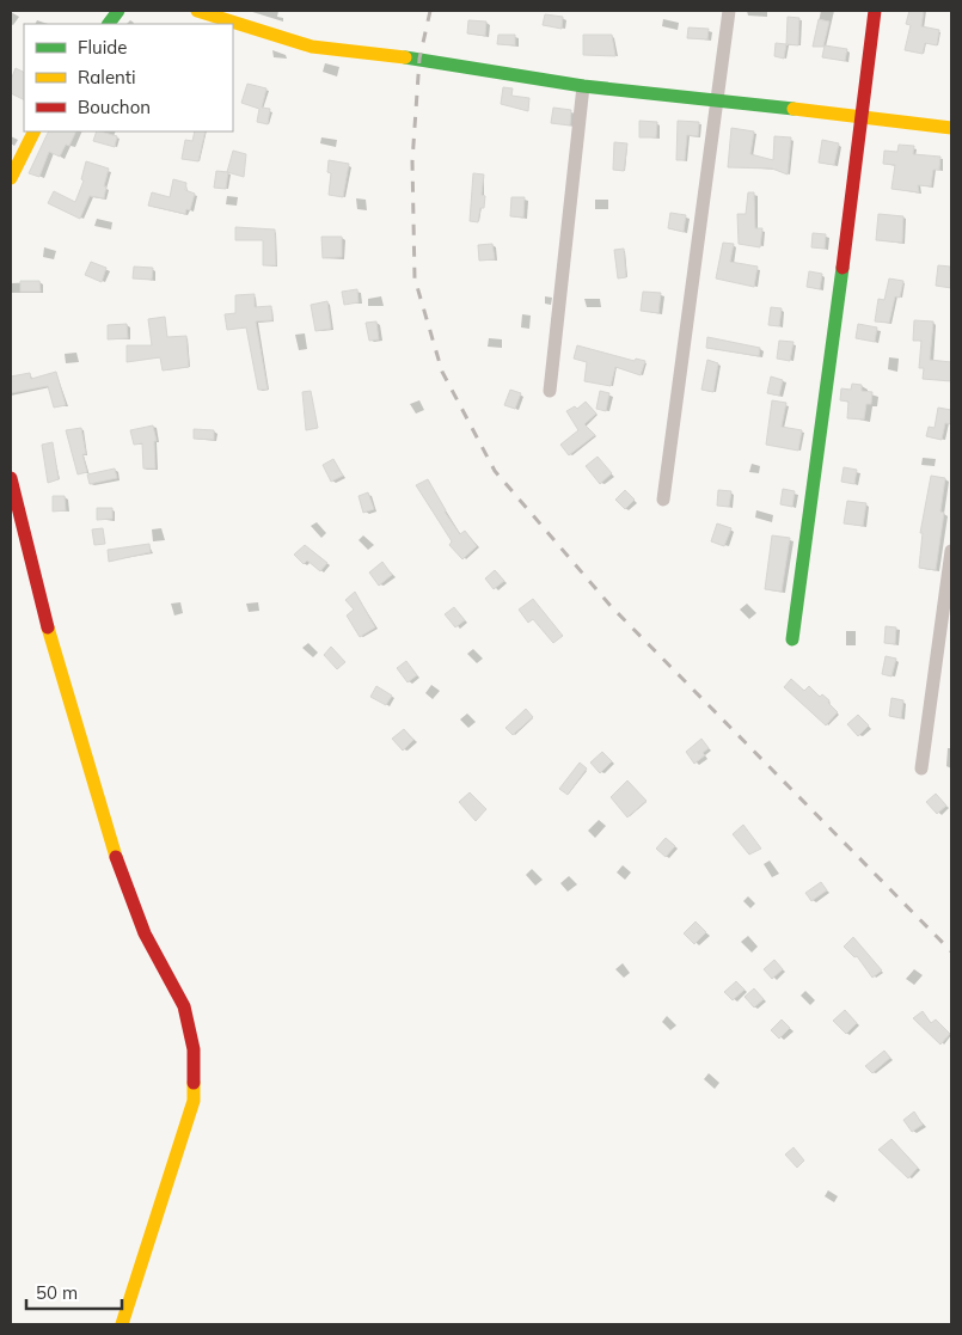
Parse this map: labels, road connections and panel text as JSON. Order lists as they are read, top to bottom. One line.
{"legend":["Fluide","Ralenti","Bouchon"],"scale_bar":"50 m"}
